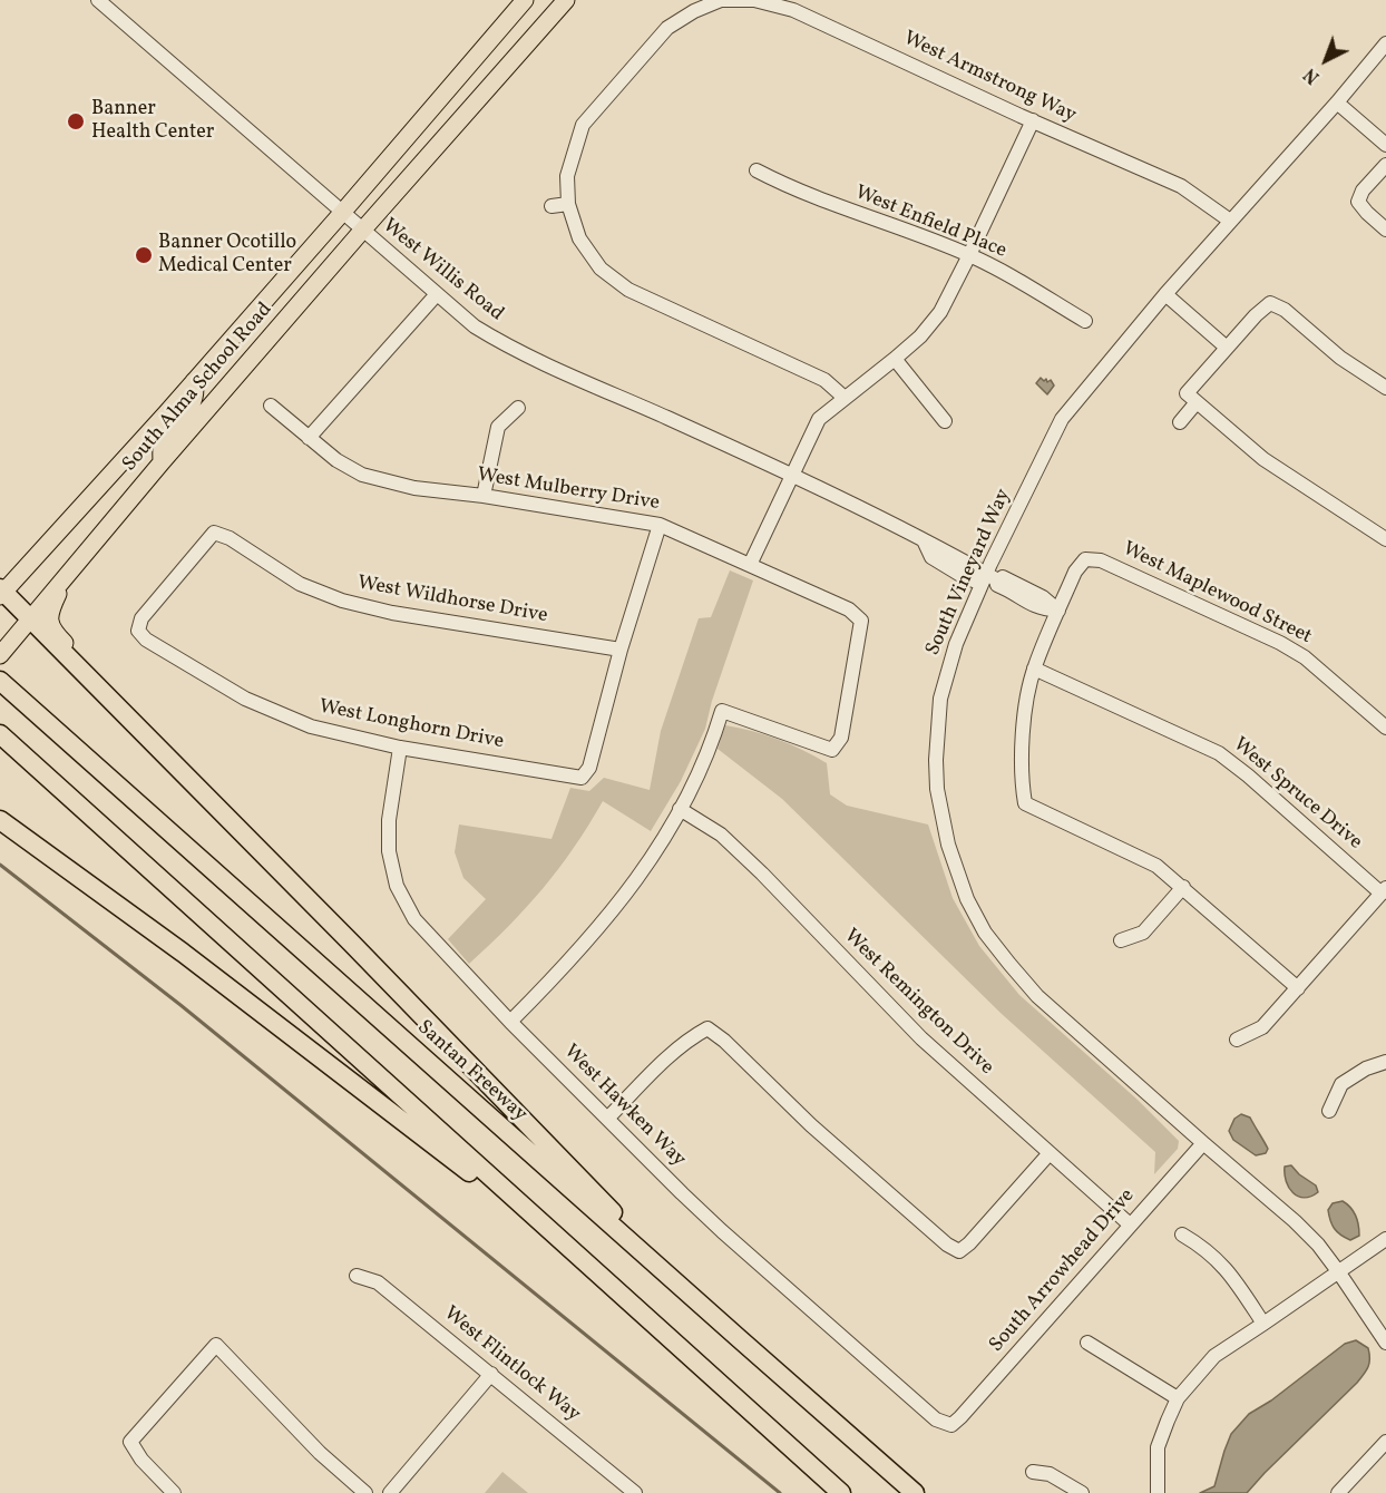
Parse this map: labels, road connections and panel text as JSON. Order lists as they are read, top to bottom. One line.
{"streets":{"highway":["Santan Freeway"],"main road":["South Alma School Road"],"street":["West Armstrong Way","West Enfield Place","West Willis Road","West Mulberry Drive","South Vineyard Way","West Maplewood Street","West Wildhorse Drive","West Longhorn Drive","West Spruce Drive","West Remington Drive","West Hawken Way","South Arrowhead Drive","West Flintlock Way"]},"crossings":[["West Armstrong Way","South Vineyard Way"],["West Willis Road","South Alma School Road"],["West Willis Road","South Vineyard Way"],["West Willis Road","West Maplewood Street"],["West Mulberry Drive","West Remington Drive"],["South Vineyard Way","South Arrowhead Drive"],["West Wildhorse Drive","West Longhorn Drive"],["West Longhorn Drive","West Hawken Way"],["West Remington Drive","South Arrowhead Drive"],["West Hawken Way","South Arrowhead Drive"]],"places":["Banner Health Center","Banner Ocotillo Medical Center"],"north":"bottom left"}
